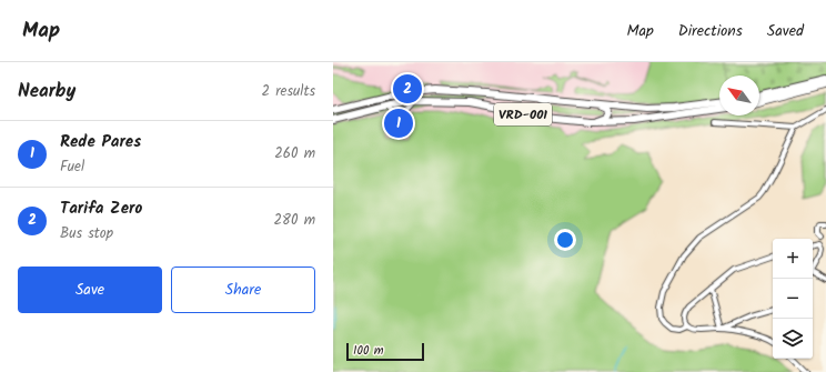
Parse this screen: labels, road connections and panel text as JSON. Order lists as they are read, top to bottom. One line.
{"streets":{"main road":["VRD-001"]},"scale_bar":"100 m","north":"top left","page":{"header":"Map","nav":["Map","Directions","Saved"],"heading":["Nearby","2 results"],"pins":["2","1"],"list":[{"mark":"1","name":"Rede Pares","note":"Fuel","value":"260 m"},{"mark":"2","name":"Tarifa Zero","note":"Bus stop","value":"280 m"}],"map_buttons":["+","−"],"buttons":["Save","Share"],"scale":"100 m"}}
